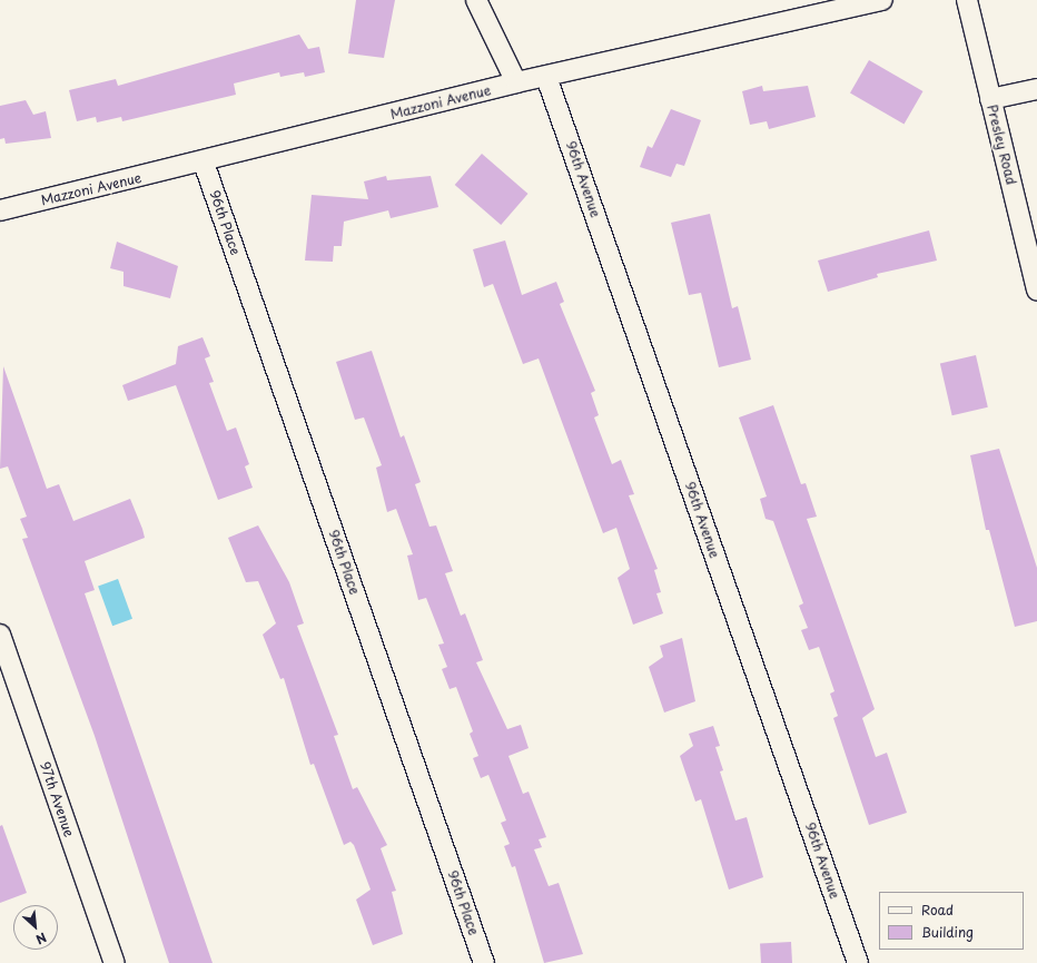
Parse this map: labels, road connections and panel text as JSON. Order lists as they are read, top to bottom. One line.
{"streets":{"street":["Mazzoni Avenue","Presley Road","96th Avenue","96th Place","97th Avenue"]},"crossings":[["Mazzoni Avenue","96th Avenue"],["Mazzoni Avenue","96th Place"]],"legend":["Road","Building"],"north":"bottom right"}
